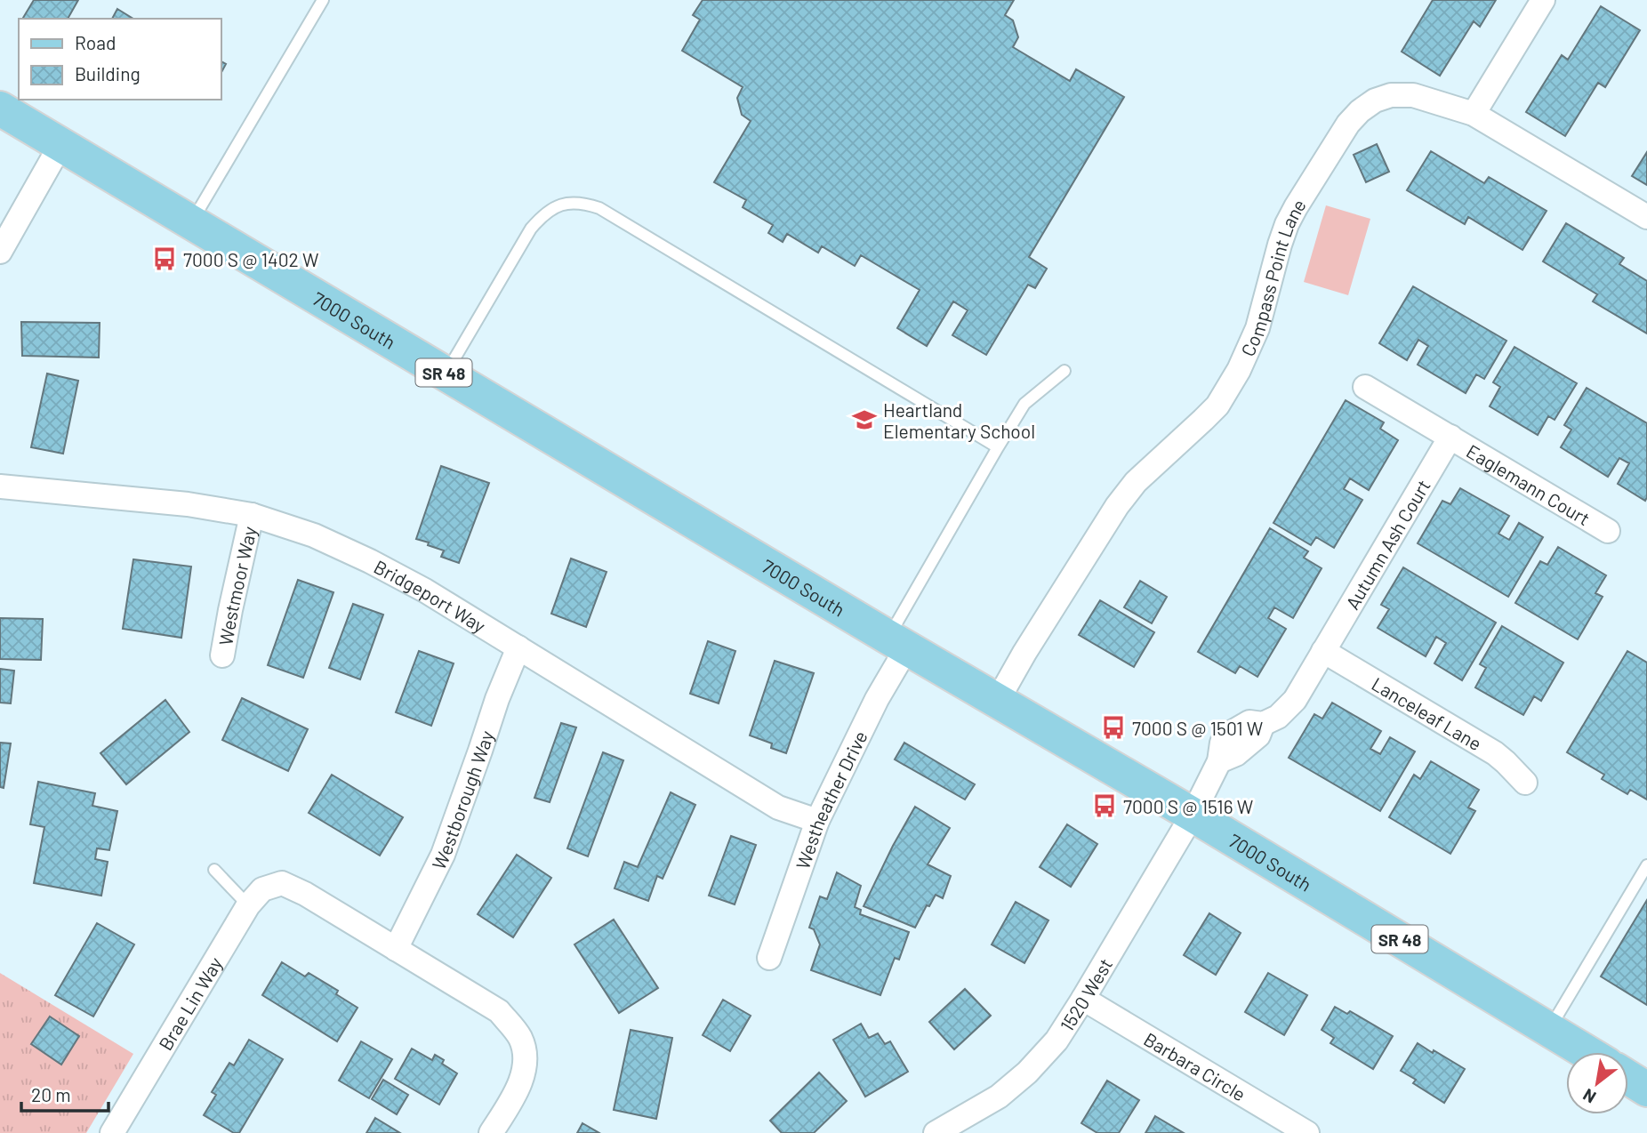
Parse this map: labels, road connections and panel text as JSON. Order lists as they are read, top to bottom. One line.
{"streets":{"main road":["7000 South","SR 48"],"street":["Compass Point Lane","Eaglemann Court","Autumn Ash Court","Westmoor Way","Bridgeport Way","Lanceleaf Lane","Westborough Way","Westheather Drive","1520 West","Brae Lin Way","Barbara Circle"]},"crossings":[["Compass Point Lane","7000 South"],["7000 South","Autumn Ash Court"],["7000 South","Westheather Drive"],["7000 South","1520 West"],["Eaglemann Court","Autumn Ash Court"],["Autumn Ash Court","Lanceleaf Lane"],["Autumn Ash Court","1520 West"],["Westmoor Way","Bridgeport Way"],["Bridgeport Way","Westborough Way"],["Bridgeport Way","Westheather Drive"],["1520 West","Barbara Circle"]],"places":{"bus stop":["7000 S @ 1402 W","7000 S @ 1501 W","7000 S @ 1516 W"],"school or university":["Heartland Elementary School"]},"legend":["Road","Building"],"scale_bar":"20 m","north":"bottom left"}
